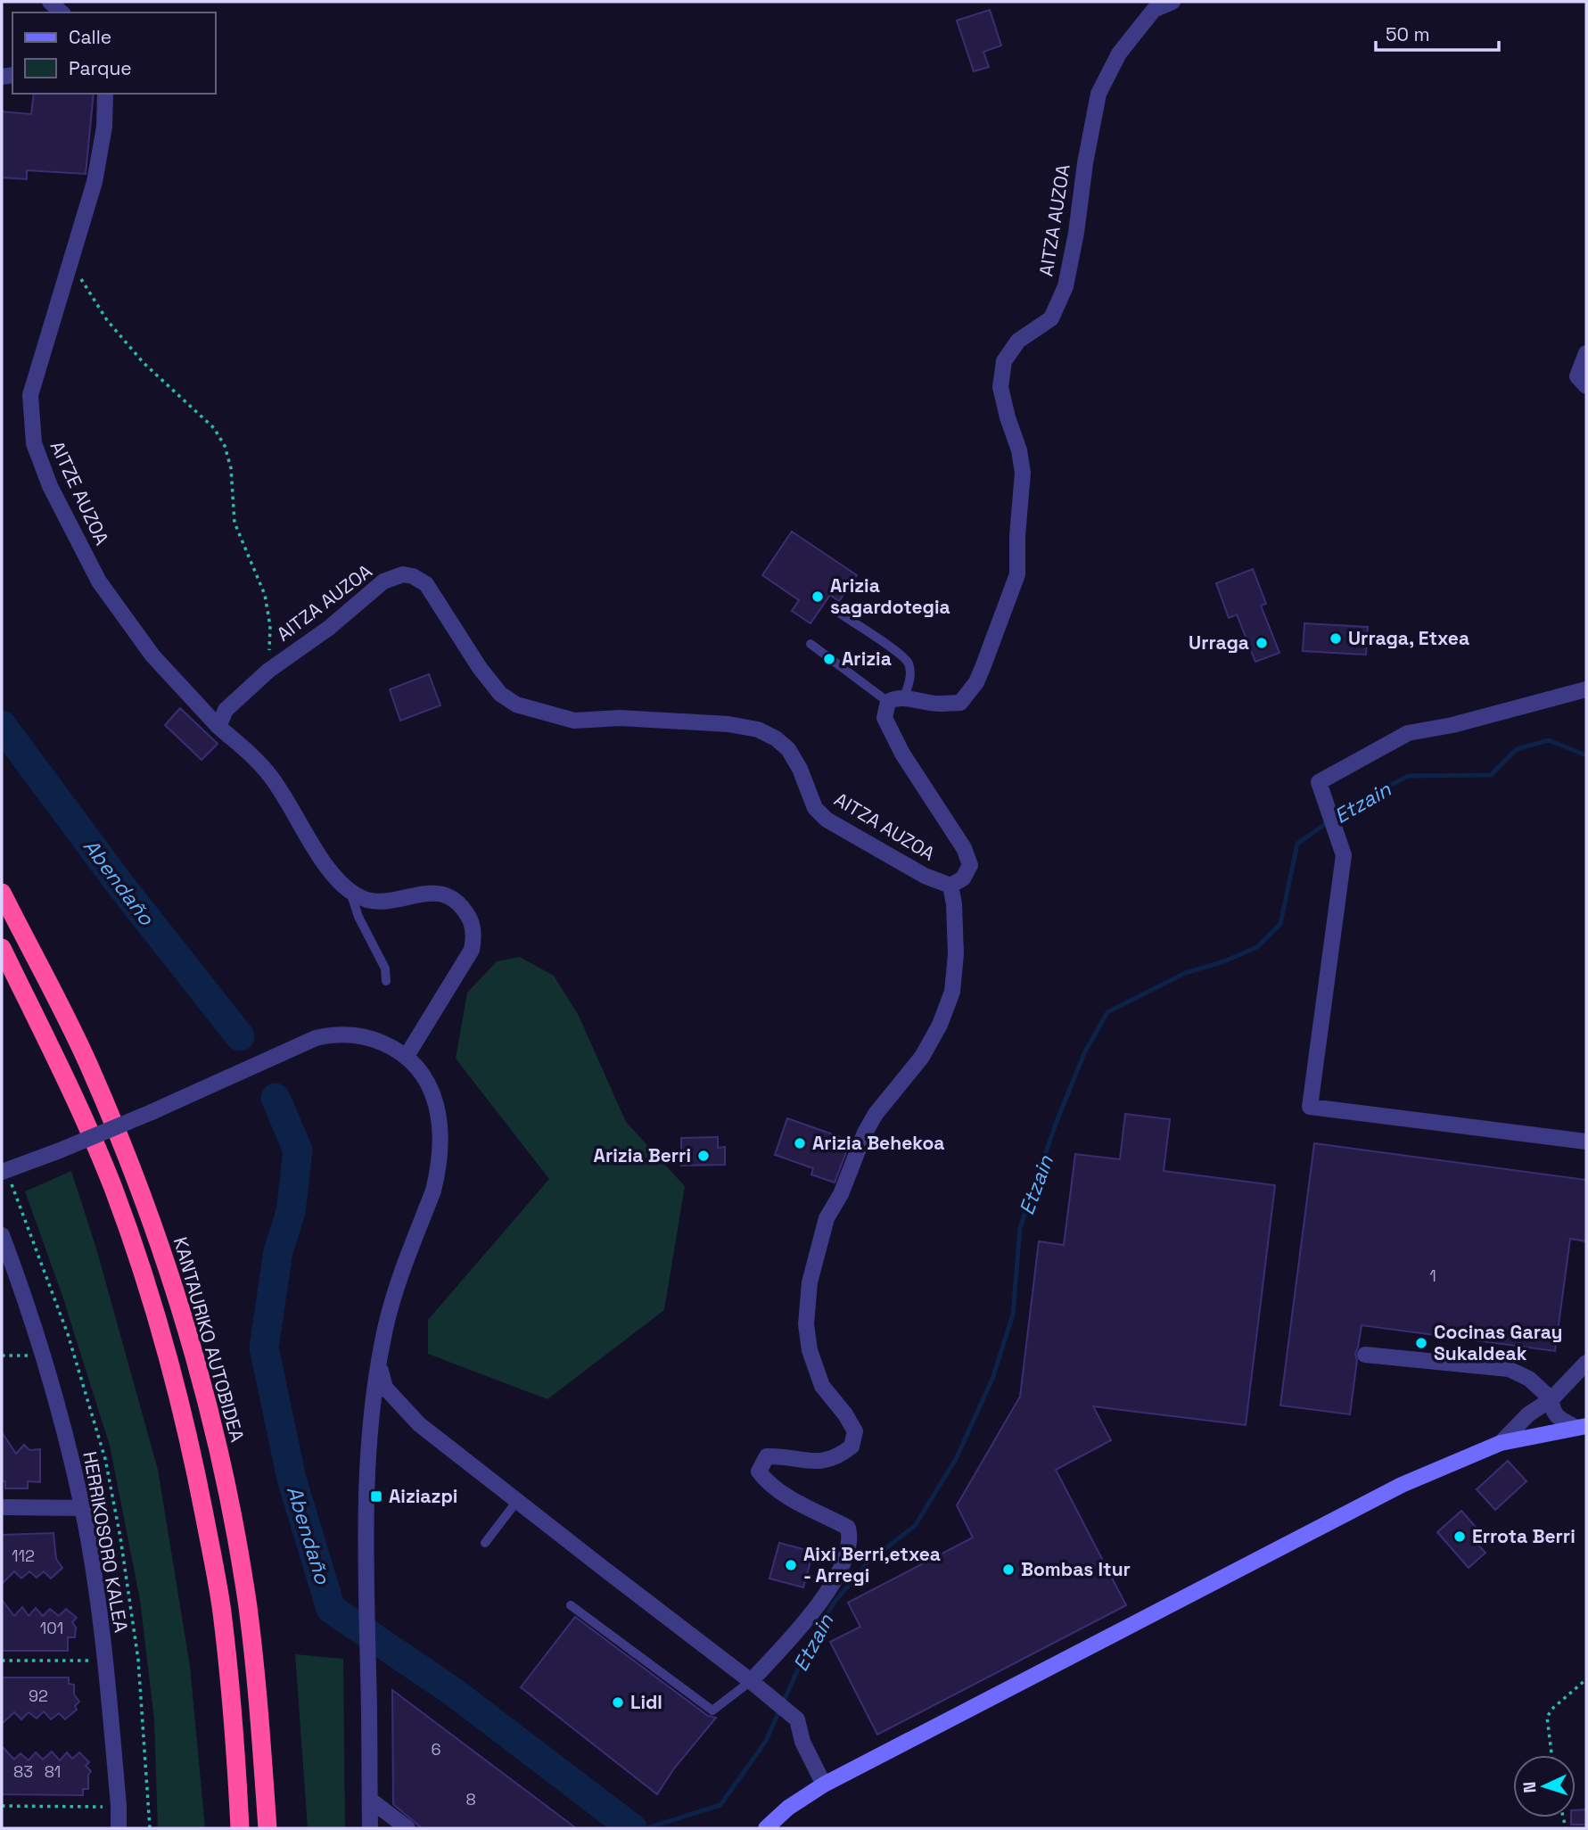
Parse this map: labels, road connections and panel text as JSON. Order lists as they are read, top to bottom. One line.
{"streets":{"highway":["KANTAURIKO AUTOBIDEA"],"street":["AITZA AUZOA","AITZE AUZOA","HERRIKOSORO KALEA"]},"crossings":[["AITZA AUZOA","AITZE AUZOA"]],"water":["Etzain","Abendaño"],"places":{"other":["Arizia sagardotegia","Urraga, Etxea","Urraga","Arizia","Arizia Behekoa","Arizia Berri","Cocinas Garay Sukaldeak","Errota Berri","Aixi Berri,etxea - Arregi","Bombas Itur","Lidl"],"transit":["Aiziazpi"]},"house_numbers":["1","112","101","92","6","83","81","8"],"legend":["Calle","Parque"],"scale_bar":"50 m","north":"left"}
